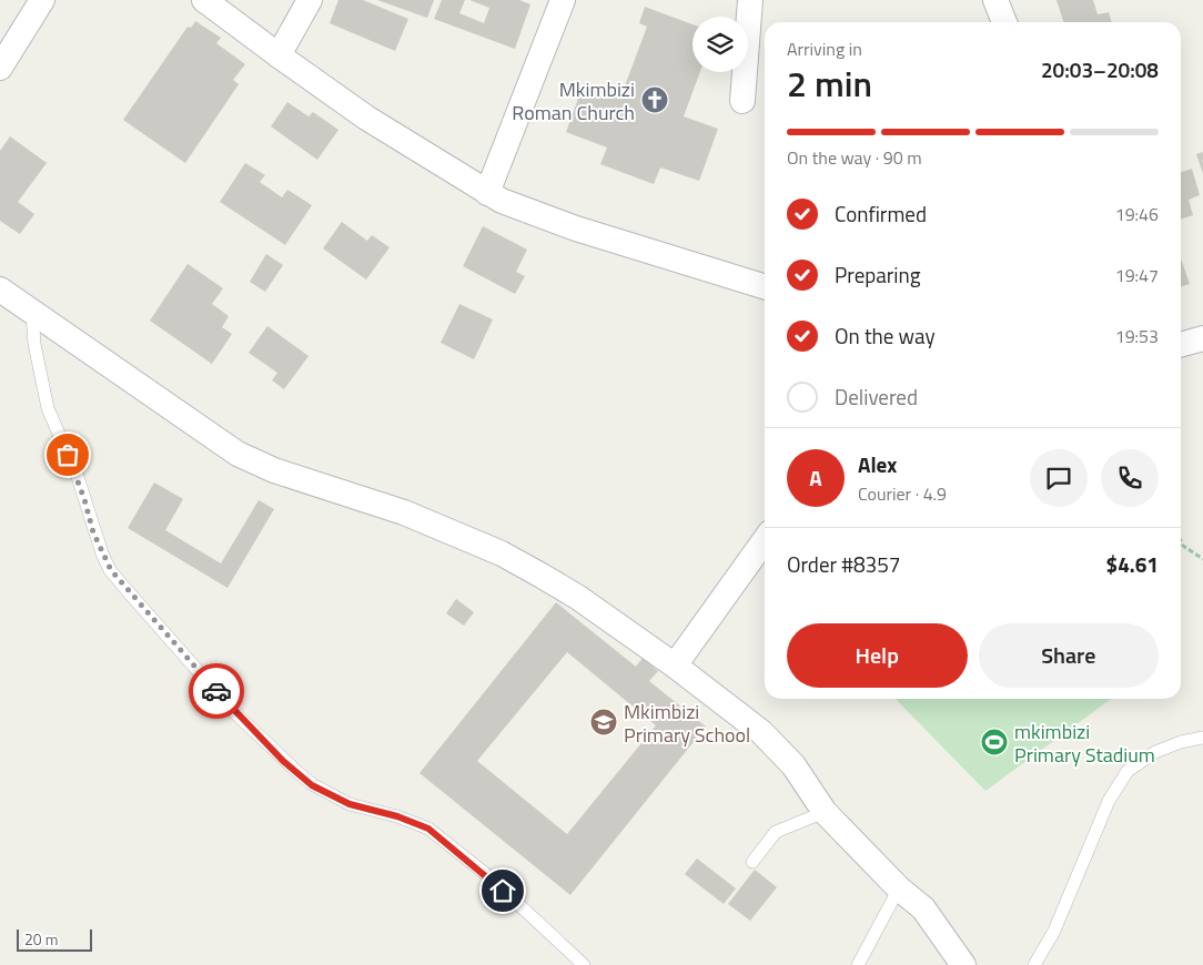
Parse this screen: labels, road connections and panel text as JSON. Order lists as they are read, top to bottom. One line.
{"places":{"church":["Mkimbizi Roman Church"],"school or university":["Mkimbizi Primary School"],"sports":["mkimbizi Primary Stadium"]},"scale_bar":"20 m","page":{"heading":["2 min","Arriving in","20:03–20:08"],"panel":["Alex","Courier · 4.9","Order #8357","$4.61"],"bar":"On the way · 90 m","list":[["Confirmed","19:46"],["Preparing","19:47"],["On the way","19:53"],"Delivered"],"round":"A","buttons":["Help","Share"],"scale":"20 m"}}
